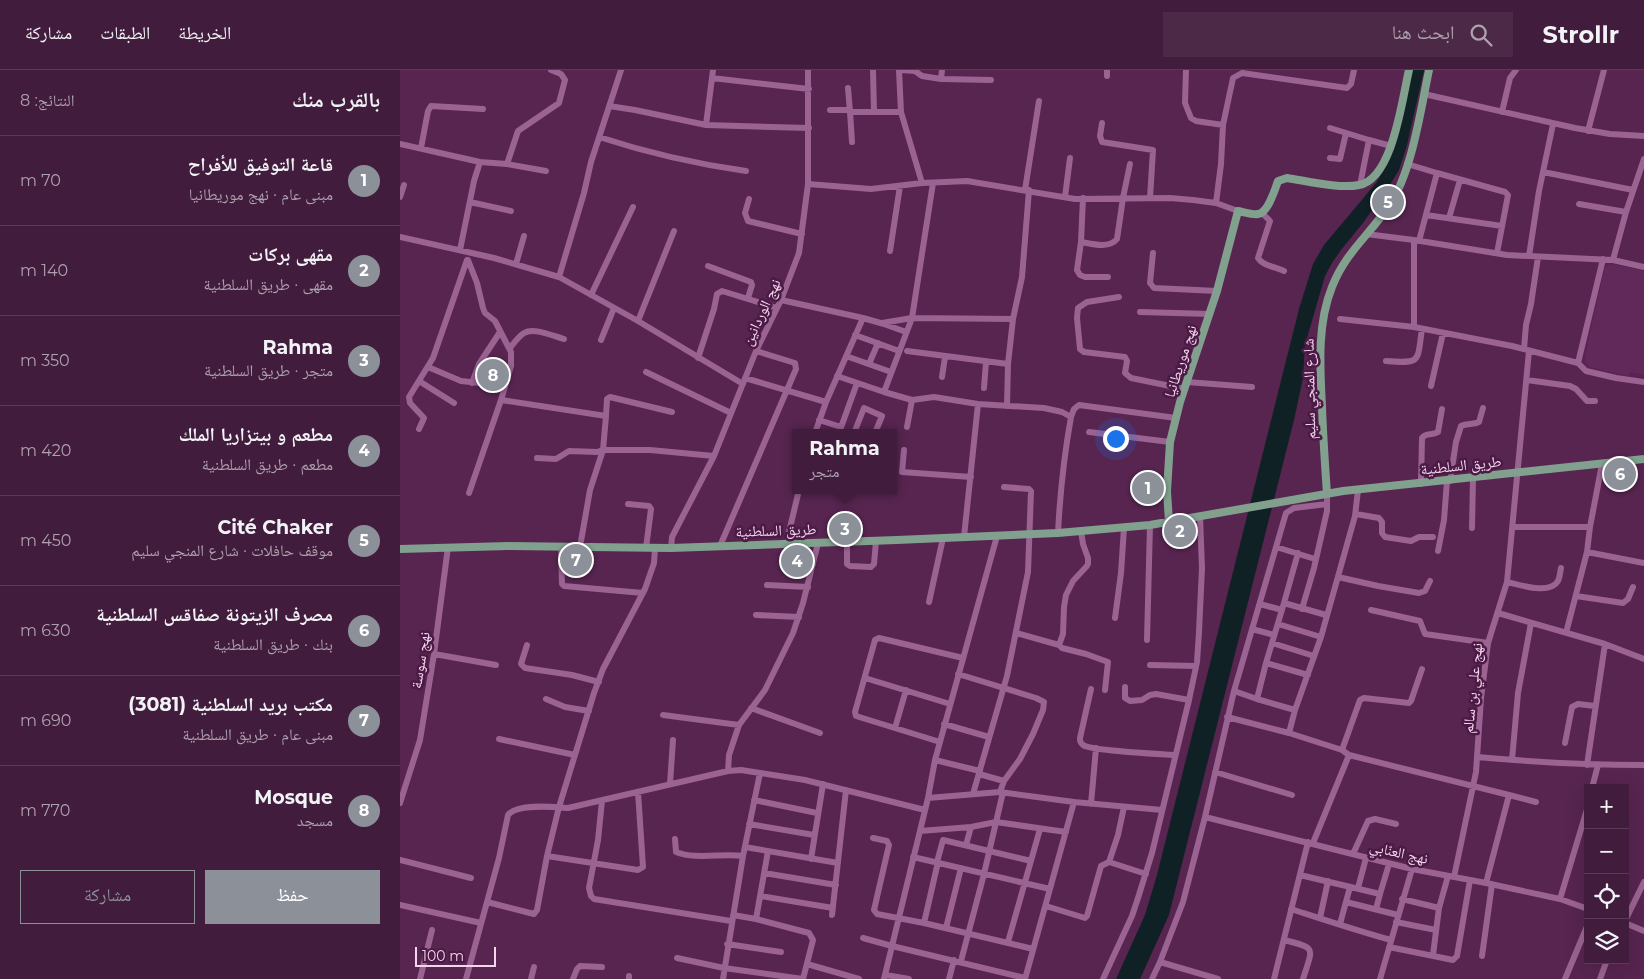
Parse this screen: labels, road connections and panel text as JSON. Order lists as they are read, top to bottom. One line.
{"streets":{"main road":["نهج موريطانيا","شارع المنجي سليم","طريق السلطنية"],"street":["نهج الوردانين","نهج سوسة","نهج علي بن سالم","نهج العنّابي"]},"crossings":[["نهج الوردانين","طريق السلطنية"],["نهج موريطانيا","طريق السلطنية"],["شارع المنجي سليم","طريق السلطنية"],["طريق السلطنية","نهج سوسة"],["طريق السلطنية","نهج علي بن سالم"],["نهج علي بن سالم","نهج العنّابي"]],"scale_bar":"100 m","page":{"header":"Strollr","search":"ابحث هنا","nav":["الخريطة","الطبقات","مشاركة"],"heading":["بالقرب منك","النتائج: 8"],"list":[{"mark":"1","name":"قاعة التوفيق للأفراح","note":"مبنى عام · نهج موريطانيا","value":"70 m"},{"mark":"2","name":"مقهى بركات","note":"مقهى · طريق السلطنية","value":"140 m"},{"mark":"3","name":"Rahma","note":"متجر · طريق السلطنية","value":"350 m"},{"mark":"4","name":"مطعم و بيتزاريا الملك","note":"مطعم · طريق السلطنية","value":"420 m"},{"mark":"5","name":"Cité Chaker","note":"موقف حافلات · شارع المنجي سليم","value":"450 m"},{"mark":"6","name":"مصرف الزيتونة صفاقس السلطنية","note":"بنك · طريق السلطنية","value":"630 m"},{"mark":"7","name":"مكتب بريد السلطنية (3081)","note":"مبنى عام · طريق السلطنية","value":"690 m"},{"mark":"8","name":"Mosque","note":"مسجد","value":"770 m"}],"pins":["5","8","6","1","3","2","7","4"],"popup":["Rahma","متجر"],"map_buttons":["+","−"],"buttons":["حفظ","مشاركة"],"scale":"100 m"}}
